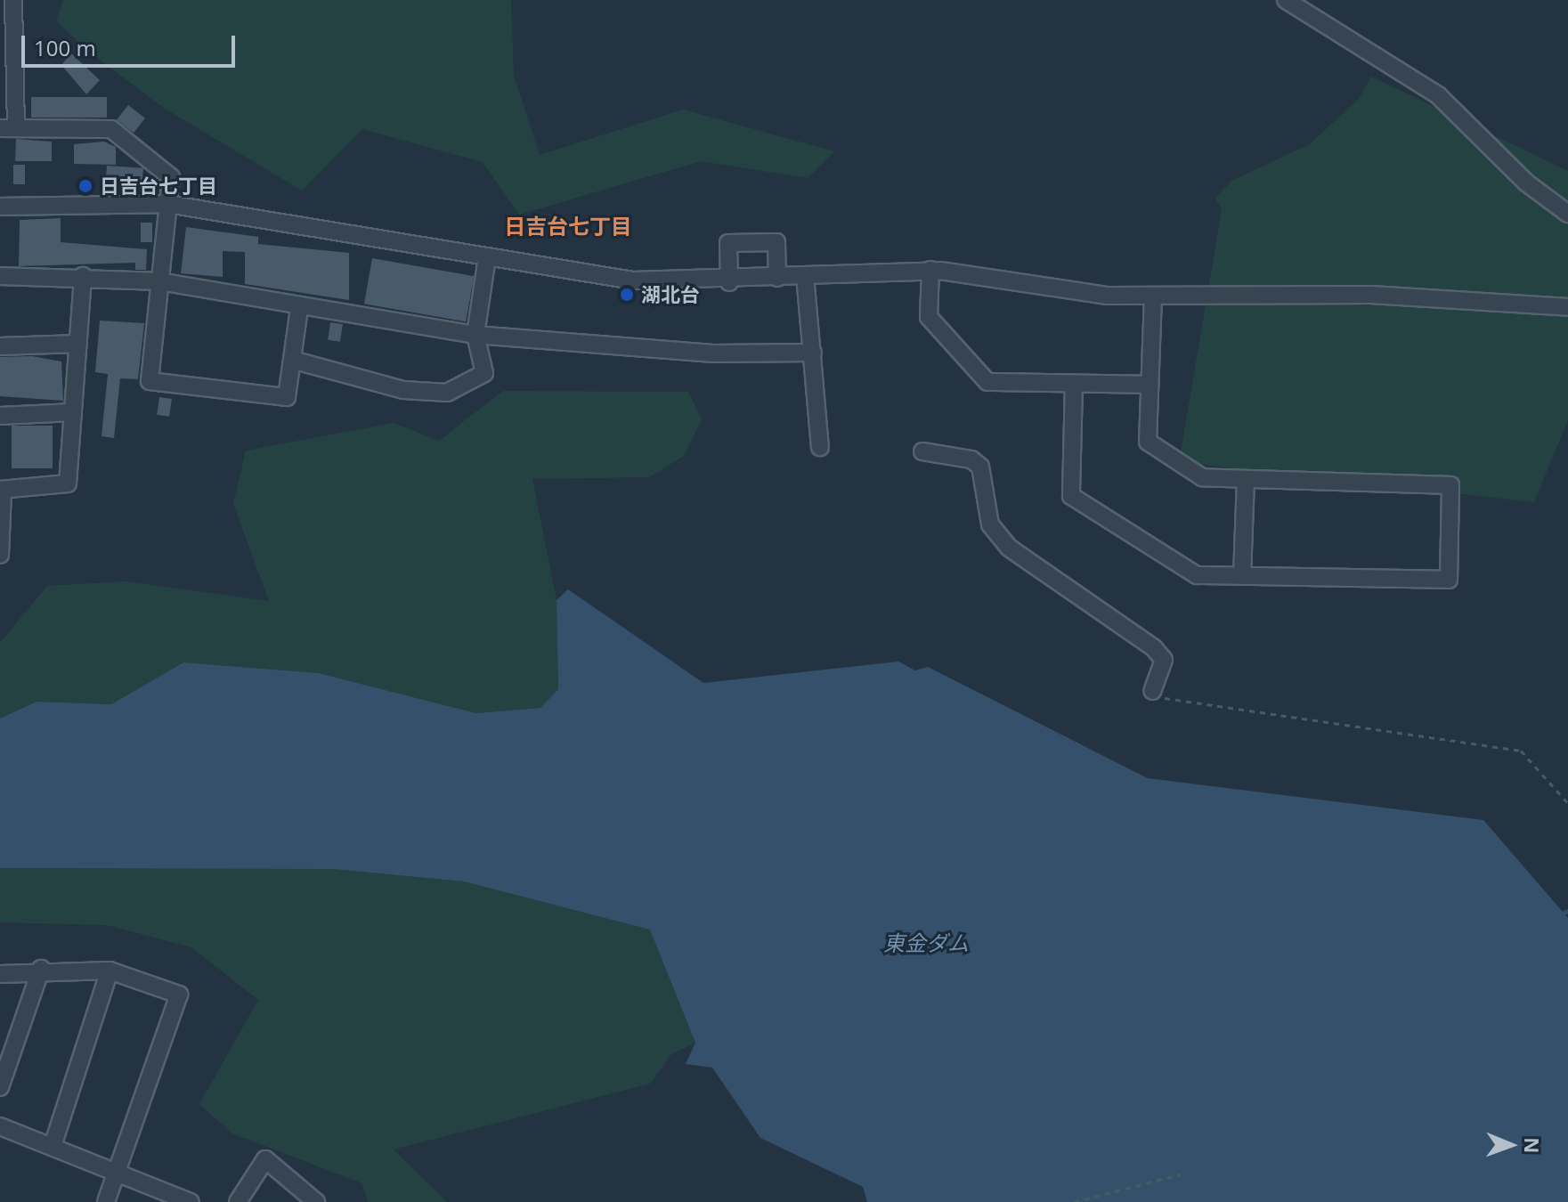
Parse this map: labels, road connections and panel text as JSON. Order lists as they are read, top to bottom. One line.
{"districts":["日吉台七丁目"],"water":["東金ダム"],"places":["日吉台七丁目","湖北台"],"scale_bar":"100 m","north":"right"}
